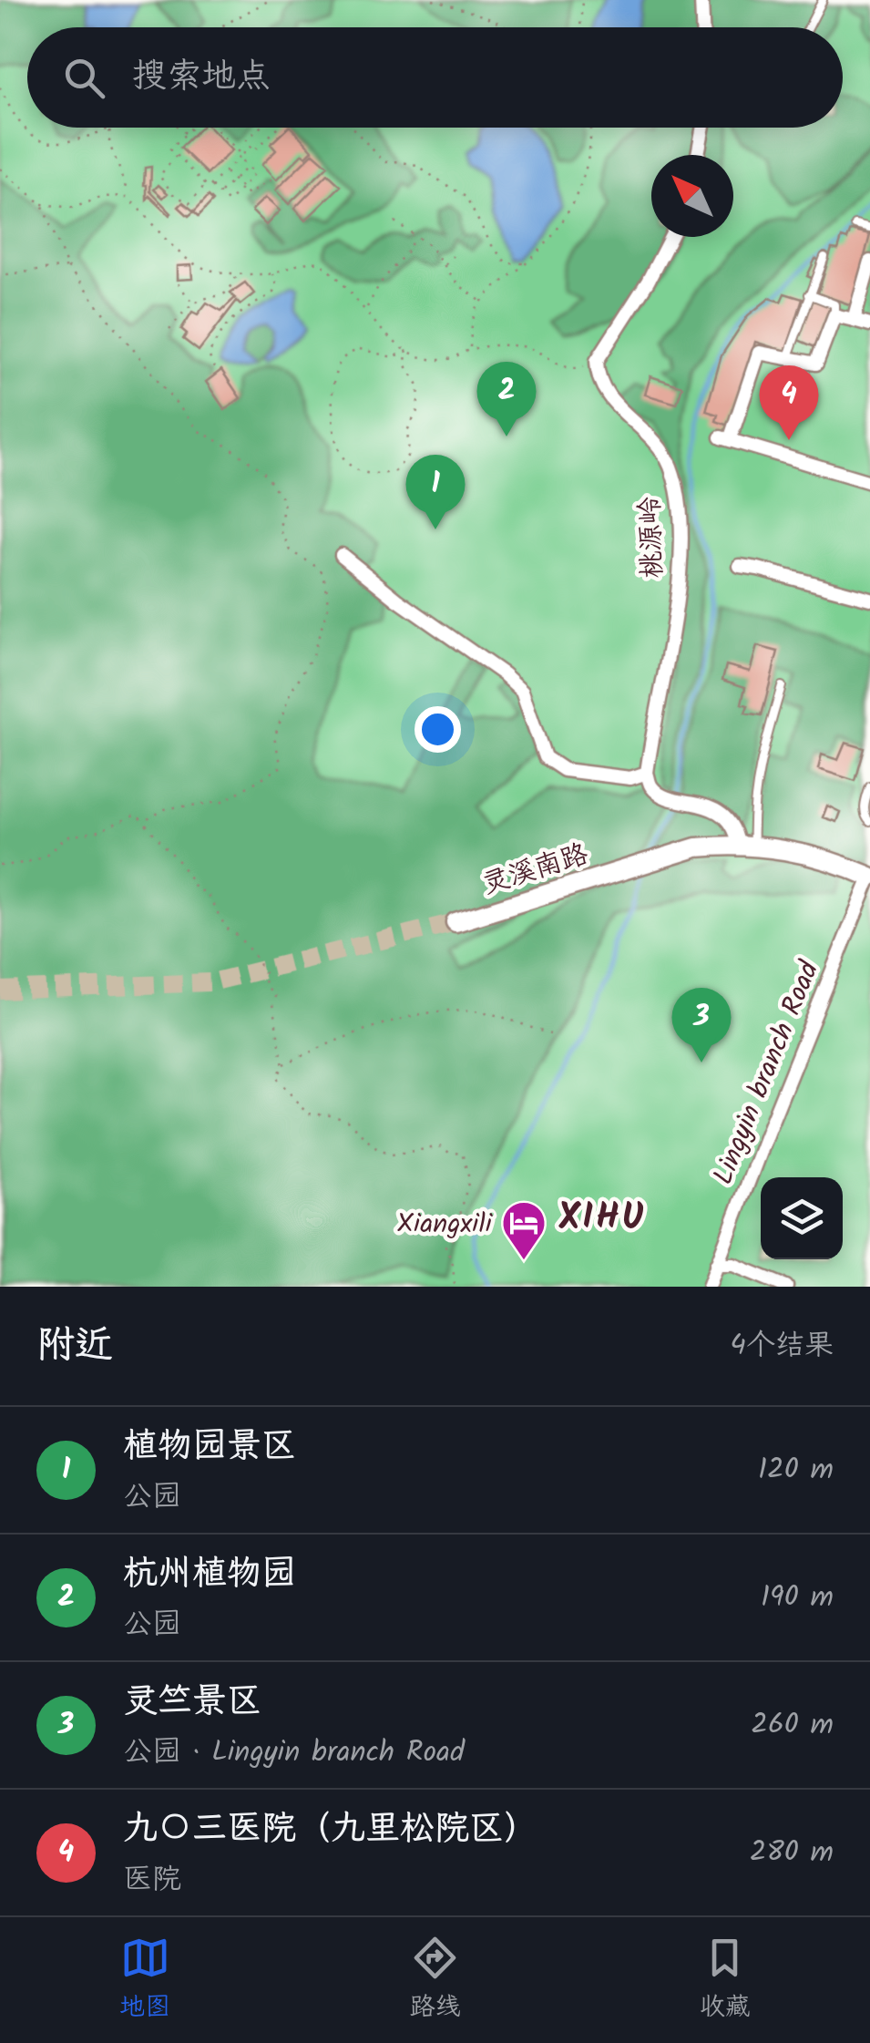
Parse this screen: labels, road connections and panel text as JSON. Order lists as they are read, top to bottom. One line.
{"streets":{"main road":["灵溪南路"],"street":["桃源岭","Lingyin branch Road"]},"districts":["XIHU"],"places":{"hotel":["Xiangxili"]},"north":"top left","page":{"search":"搜索地点","pins":["2","4","1","3"],"heading":["附近","4个结果"],"list":[{"mark":"1","name":"植物园景区","note":"公园","value":"120 m"},{"mark":"2","name":"杭州植物园","note":"公园","value":"190 m"},{"mark":"3","name":"灵竺景区","note":"公园 · Lingyin branch Road","value":"260 m"},{"mark":"4","name":"九〇三医院（九里松院区）","note":"医院","value":"280 m"}],"nav":["地图","路线","收藏"]}}
